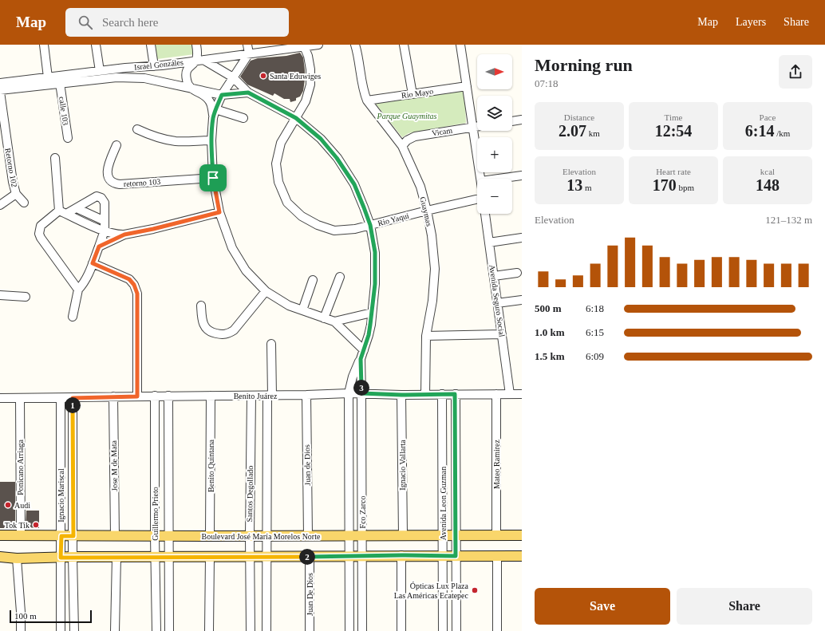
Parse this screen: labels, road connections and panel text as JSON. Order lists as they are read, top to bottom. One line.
{"streets":{"main road":["Boulevard José María Morelos Norte"],"street":["Israel Gonzáles","Rio Mayo","calle 103","Vicam","Retorno 102","retorno 103","Guaymas","Rio Yaqui","Avenida Seguro Social","Benito Juárez","Mateo Ramirez","Juan de Dios","Ignacio Vallarta","Jose M de Mata","Benito Quintana","Ponicano Arriaga","Santos Degollado","Ignacio Mariscal","Avenida Leon Guzman","Fco Zarco","Guillermo Prieto","Juan De Dios"]},"crossings":[["Israel Gonzáles","calle 103"],["Israel Gonzáles","Retorno 102"],["Israel Gonzáles","Rio Yaqui"],["Israel Gonzáles","Fco Zarco"],["Rio Mayo","Guaymas"],["Vicam","Guaymas"],["Guaymas","Rio Yaqui"],["Guaymas","Benito Juárez"],["Rio Yaqui","Fco Zarco"],["Avenida Seguro Social","Benito Juárez"],["Benito Juárez","Mateo Ramirez"],["Benito Juárez","Juan de Dios"],["Benito Juárez","Ignacio Vallarta"],["Benito Juárez","Jose M de Mata"],["Benito Juárez","Benito Quintana"],["Benito Juárez","Ponicano Arriaga"],["Benito Juárez","Santos Degollado"],["Benito Juárez","Ignacio Mariscal"],["Benito Juárez","Avenida Leon Guzman"],["Benito Juárez","Fco Zarco"],["Benito Juárez","Guillermo Prieto"],["Mateo Ramirez","Boulevard José María Morelos Norte"],["Juan de Dios","Boulevard José María Morelos Norte"],["Ignacio Vallarta","Boulevard José María Morelos Norte"],["Jose M de Mata","Boulevard José María Morelos Norte"],["Benito Quintana","Boulevard José María Morelos Norte"],["Ponicano Arriaga","Boulevard José María Morelos Norte"],["Santos Degollado","Boulevard José María Morelos Norte"],["Ignacio Mariscal","Boulevard José María Morelos Norte"],["Avenida Leon Guzman","Boulevard José María Morelos Norte"],["Fco Zarco","Boulevard José María Morelos Norte"],["Guillermo Prieto","Boulevard José María Morelos Norte"]],"parks":["Parque Guaymitas"],"places":["Santa Eduwiges","Audi","Tok Tik","Ópticas Lux Plaza Las Américas Ecatepec"],"scale_bar":"100 m","north":"right","page":{"header":"Map","search":"Search here","nav":["Map","Layers","Share"],"heading":["Morning run","07:18"],"map_buttons":["+","−"],"stats":[["Distance","2.07 km"],["Time","12:54"],["Pace","6:14 /km"],["Elevation","13 m"],["Heart rate","170 bpm"],["kcal","148"]],"chart":["Elevation","121–132 m"],"list":[{"name":"500 m","note":"6:18"},{"name":"1.0 km","note":"6:15"},{"name":"1.5 km","note":"6:09"}],"pins":["3","1","2"],"buttons":["Save","Share"],"scale":"100 m"}}
